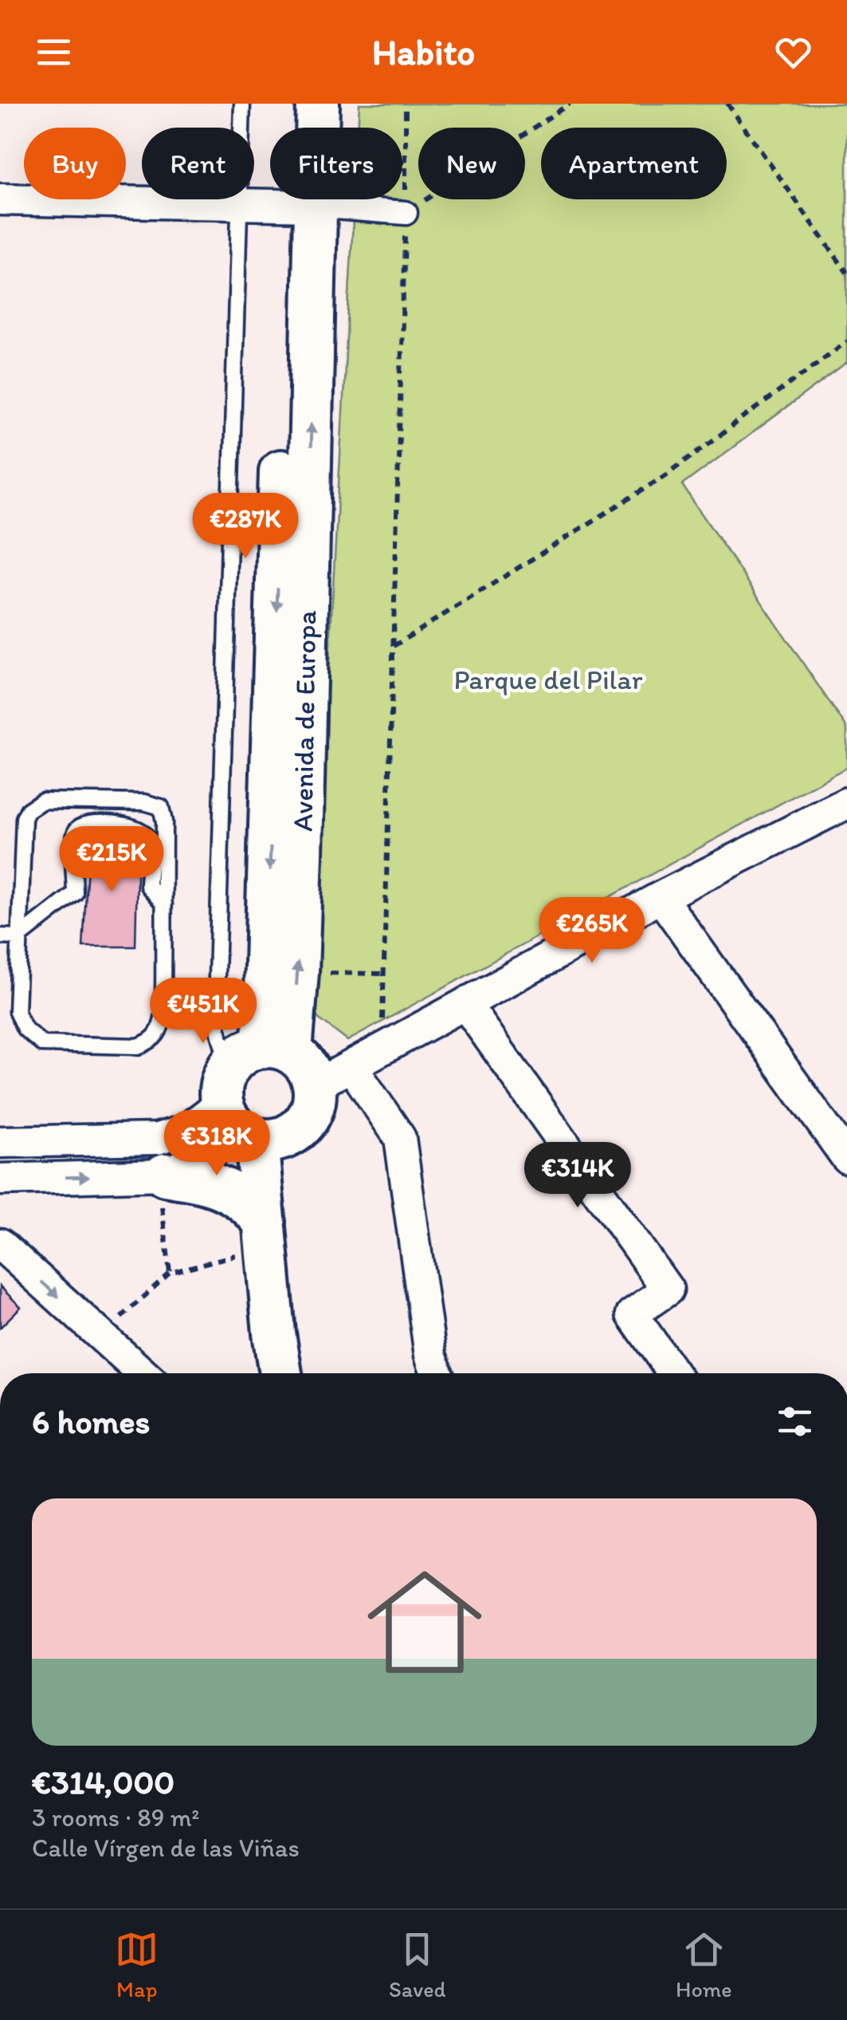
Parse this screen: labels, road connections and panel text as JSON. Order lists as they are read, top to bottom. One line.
{"streets":{"main road":["Avenida de Europa"]},"parks":["Parque del Pilar"],"page":{"header":"Habito","chip":["Buy","Rent","Filters","New","Apartment"],"price":["€287K","€215K","€265K","€451K","€318K","€314K"],"heading":"6 homes","list":[{"name":"€314,000","note":"3 rooms · 89 m² · Calle Vírgen de las Viñas"}],"tabs":["Map","Saved","Home"]}}
